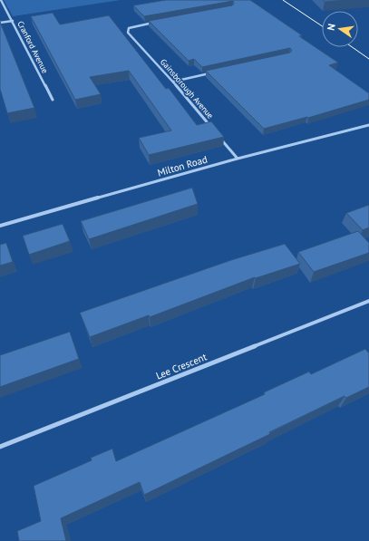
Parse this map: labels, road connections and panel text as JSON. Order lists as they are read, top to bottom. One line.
{"streets":{"street":["Cranford Avenue","Gainsborough Avenue","Milton Road","Lee Crescent"]},"north":"left"}
